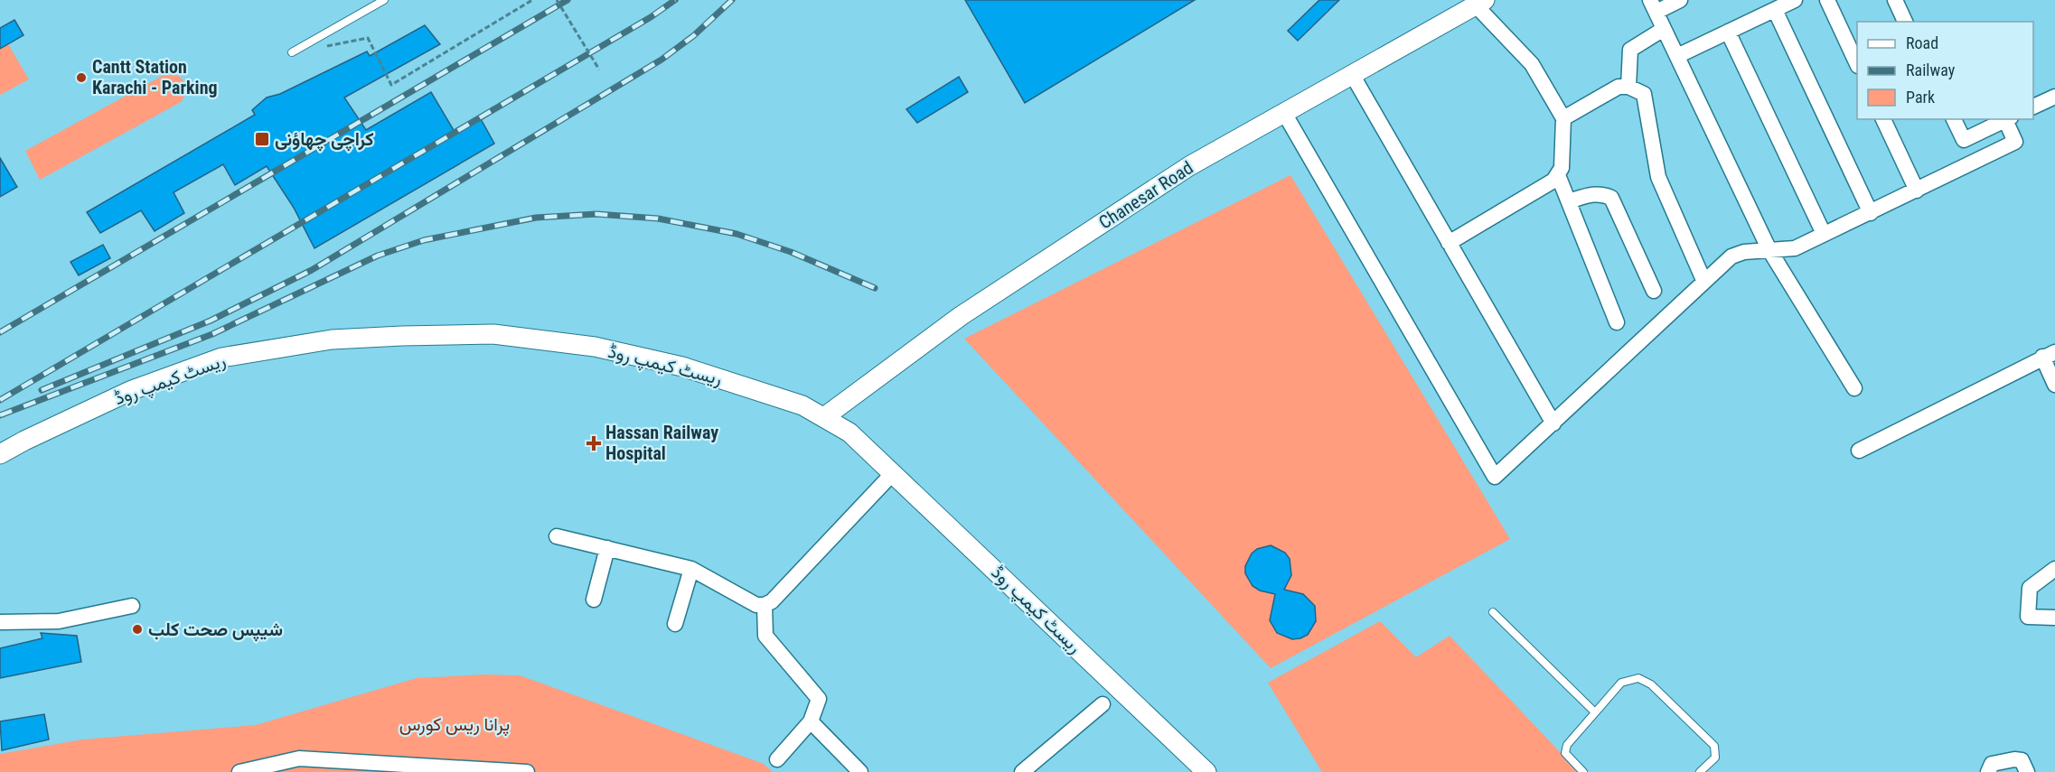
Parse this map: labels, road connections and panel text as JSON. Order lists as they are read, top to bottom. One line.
{"streets":{"street":["Chanesar Road","ریسٹ کیمپ روڈ"]},"crossings":[["Chanesar Road","ریسٹ کیمپ روڈ"]],"parks":["پرانا ریس کورس"],"places":{"other":["Cantt Station Karachi - Parking","شیپس صحت کلب"],"transit":["کراچی چھاؤنی"],"health":["Hassan Railway Hospital"]},"legend":["Road","Railway","Park"]}
